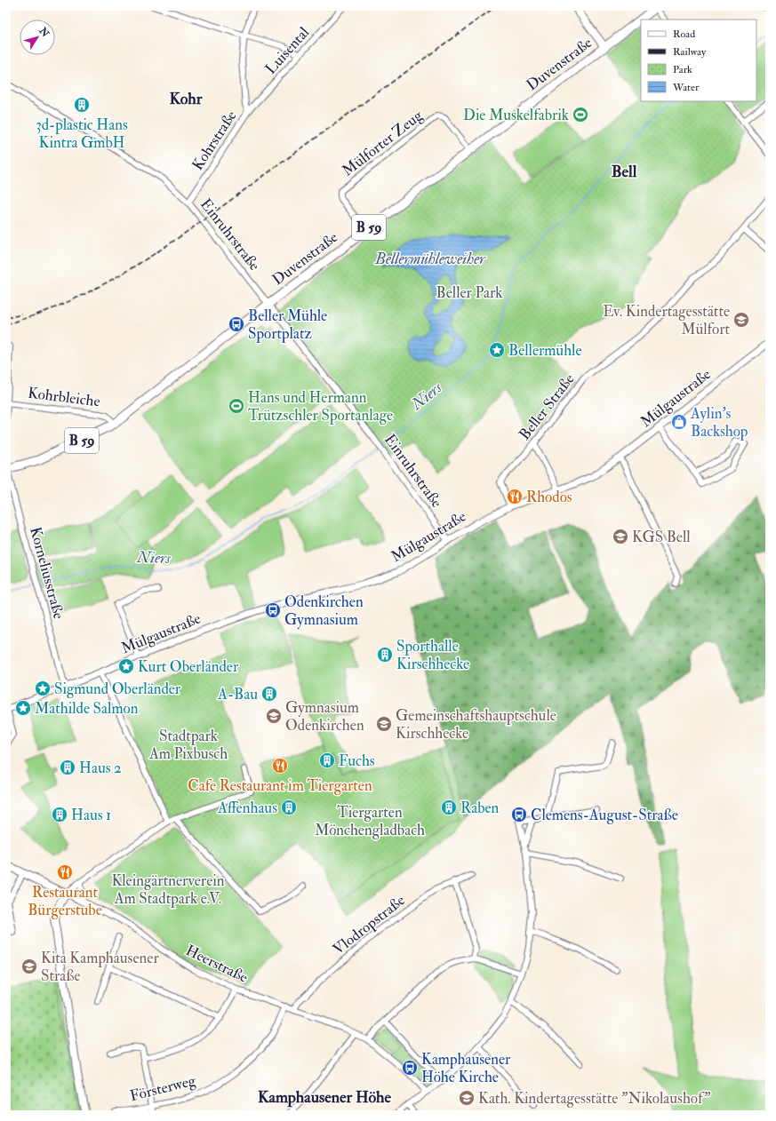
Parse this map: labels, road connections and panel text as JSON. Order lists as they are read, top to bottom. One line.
{"streets":{"main road":["Duvenstraße","B 59"],"street":["Luisental","Kohrstraße","Mülforter Zeug","Einruhrstraße","Kohrbleiche","Mülgaustraße","Beller Straße","Korneliusstraße","Vlodropstraße","Heerstraße","Försterweg"]},"crossings":[["Luisental","Kohrstraße"],["Duvenstraße","Mülforter Zeug"],["Duvenstraße","Einruhrstraße"],["Duvenstraße","Kohrbleiche"],["Duvenstraße","Korneliusstraße"],["Kohrstraße","Einruhrstraße"],["Einruhrstraße","Mülgaustraße"],["Mülgaustraße","Beller Straße"],["Mülgaustraße","Korneliusstraße"],["Vlodropstraße","Heerstraße"],["Heerstraße","Försterweg"]],"districts":["Kohr","Bell","Kamphausener Höhe"],"water":["Bellermühleweiher","Niers"],"parks":["Beller Park","Stadtpark Am Pixbusch","Tiergarten Mönchengladbach","Kleingärtnerverein Am Stadtpark e.V."],"places":{"building":["3d-plastic Hans Kintra GmbH","Sporthalle Kirschhecke","A-Bau","Fuchs","Haus 2","Affenhaus","Raben","Haus 1"],"sports":["Die Muskelfabrik","Hans und Hermann Trützschler Sportanlage"],"school or university":["Ev. Kindertagesstätte Mülfort","KGS Bell","Gymnasium Odenkirchen","Gemeinschaftshauptschule Kirschhecke","Kita Kamphausener Straße","Kath. Kindertagesstätte \"Nikolaushof\""],"bus stop":["Beller Mühle Sportplatz","Odenkirchen Gymnasium","Clemens-August-Straße","Kamphausener Höhe Kirche"],"place":["Bellermühle","Kurt Oberländer","Sigmund Oberländer","Mathilde Salmon"],"shop":["Aylin's Backshop"],"restaurant":["Rhodos","Cafe Restaurant im Tiergarten","Restaurant Bürgerstube"]},"legend":["Road","Railway","Park","Water"],"north":"top right"}
